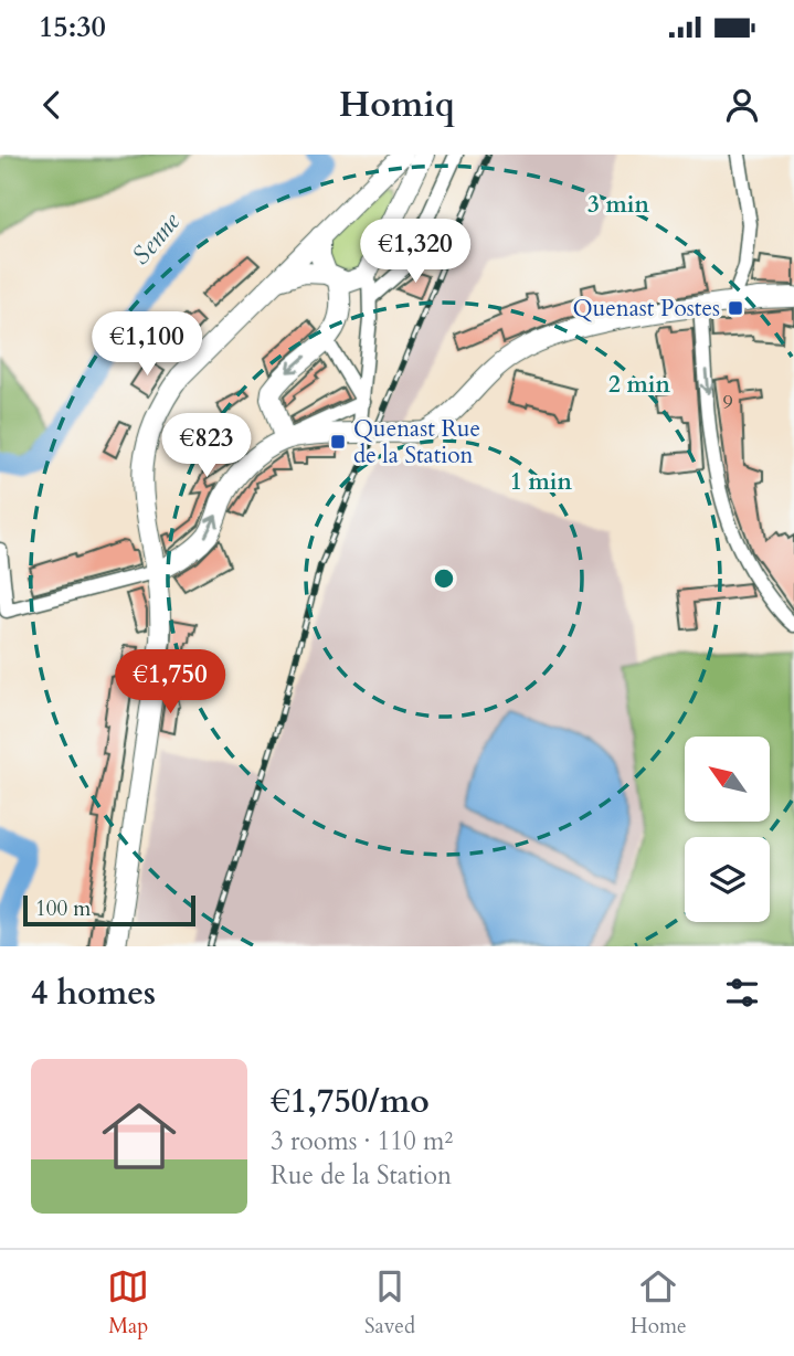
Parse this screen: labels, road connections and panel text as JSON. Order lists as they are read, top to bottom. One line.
{"water":["Senne"],"places":{"transit":["Quenast Postes","Quenast Rue de la Station"]},"house_numbers":["9"],"scale_bar":"100 m","north":"top left","page":{"status":"15:30","header":"Homiq","price":["€1,320","€1,100","€823","€1,750"],"scale":"100 m","heading":"4 homes","list":[{"name":"€1,750/mo","note":"3 rooms · 110 m² · Rue de la Station"}],"tabs":["Map","Saved","Home"]},"rings":["3 min","2 min","1 min"]}
